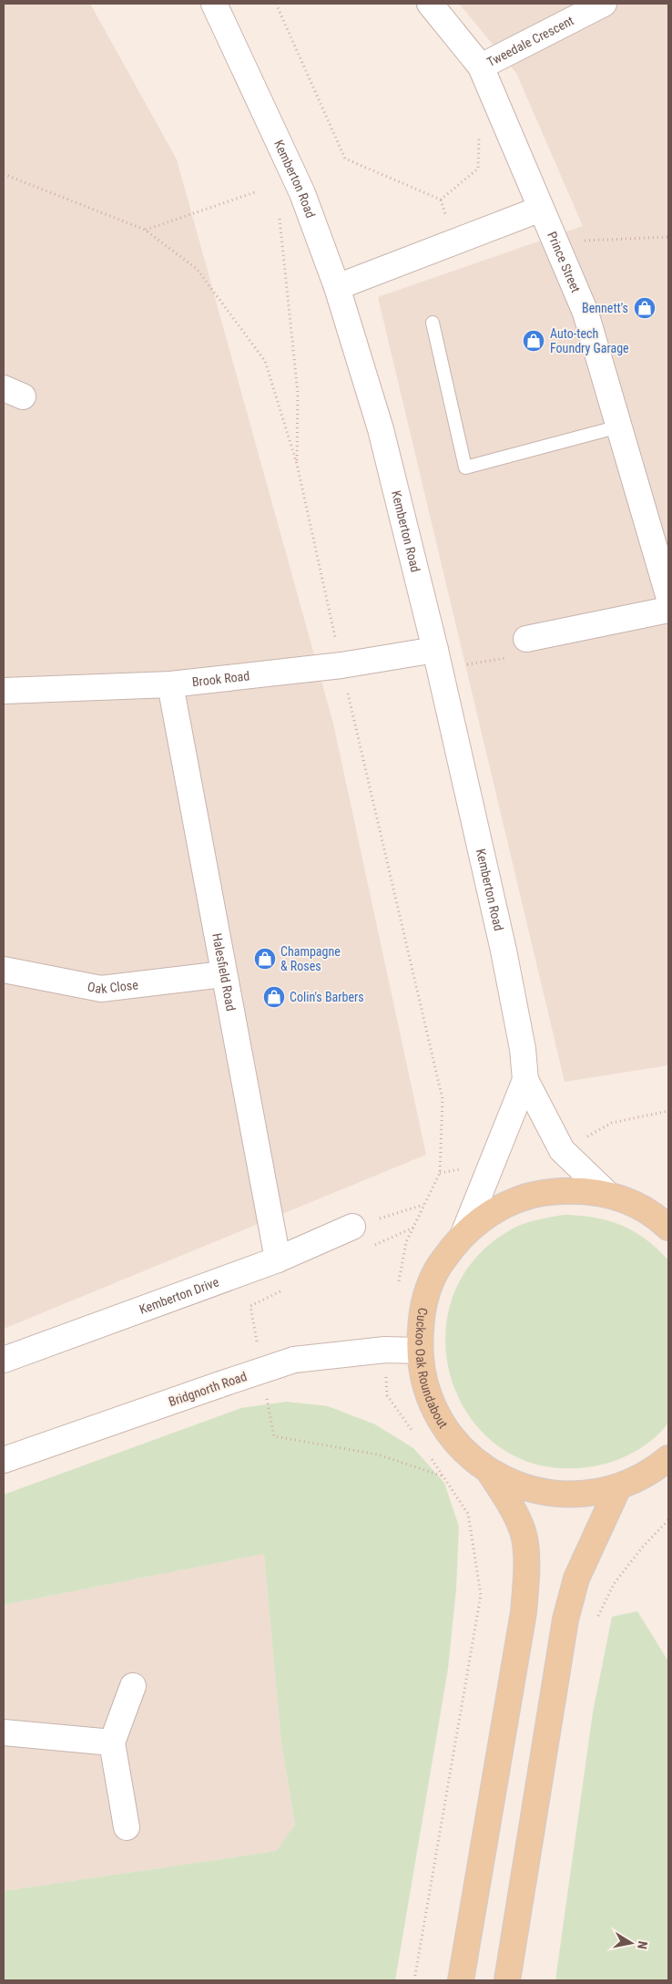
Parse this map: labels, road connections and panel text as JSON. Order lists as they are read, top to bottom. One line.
{"streets":{"main road":["Cuckoo Oak Roundabout"],"street":["Tweedale Crescent","Kemberton Road","Prince Street","Brook Road","Halesfield Road","Oak Close","Kemberton Drive","Bridgnorth Road"]},"crossings":[["Tweedale Crescent","Prince Street"],["Kemberton Road","Brook Road"],["Kemberton Road","Cuckoo Oak Roundabout"],["Brook Road","Halesfield Road"],["Halesfield Road","Oak Close"],["Halesfield Road","Kemberton Drive"],["Cuckoo Oak Roundabout","Bridgnorth Road"]],"places":{"shop":["Bennett's","Auto-tech Foundry Garage","Champagne & Roses","Colin's Barbers"]},"north":"right"}
